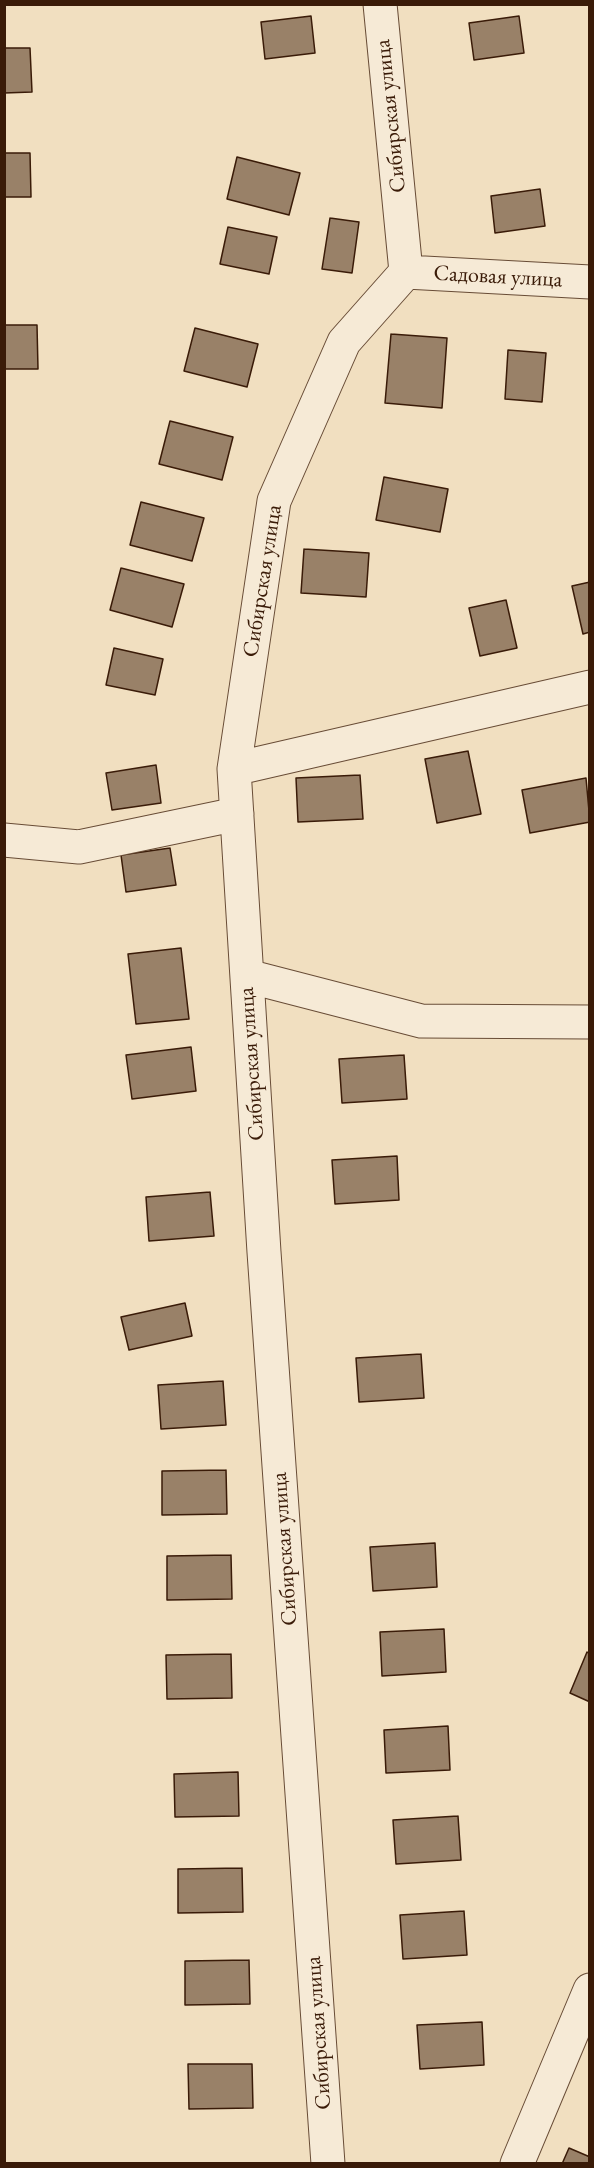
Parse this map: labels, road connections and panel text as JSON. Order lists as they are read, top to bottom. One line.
{"streets":{"street":["Сибирская улица","Садовая улица"]},"crossings":[["Сибирская улица","Садовая улица"]]}
